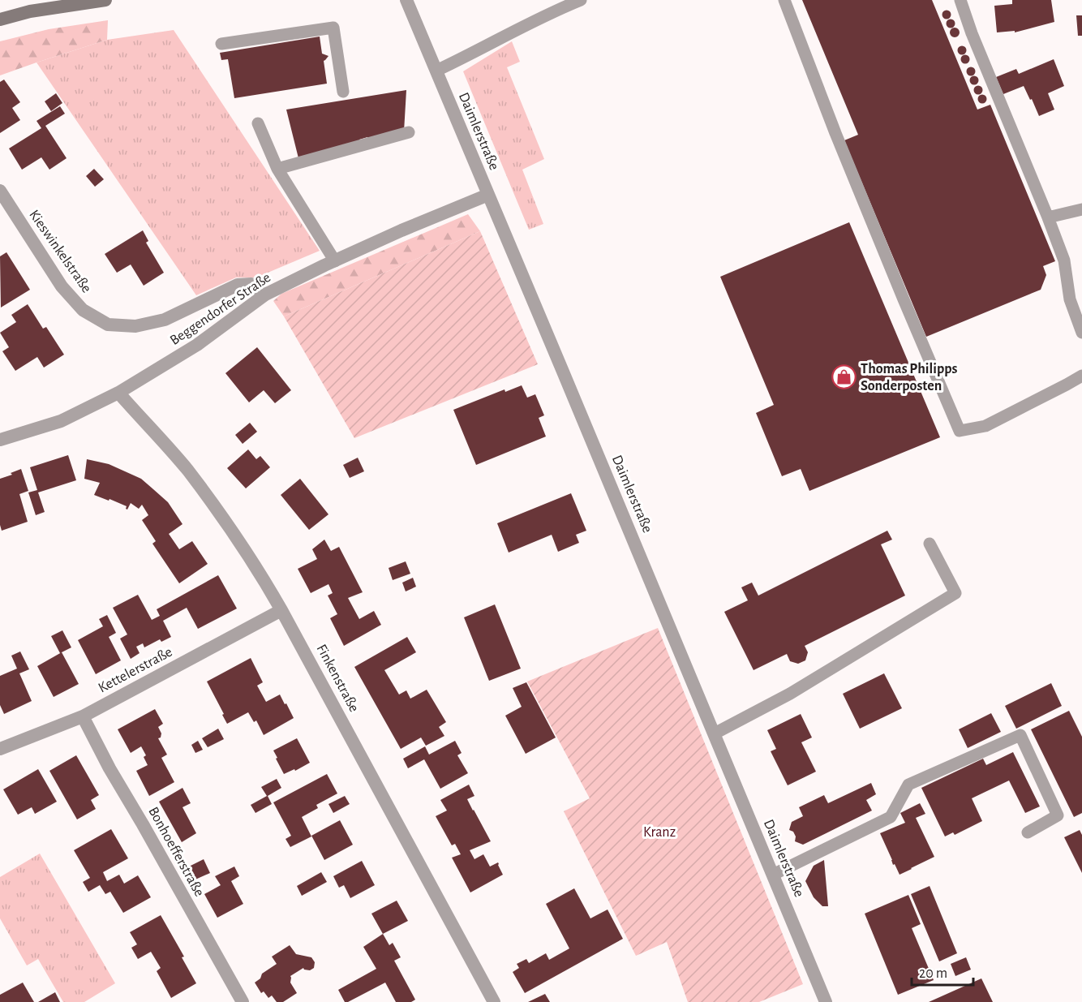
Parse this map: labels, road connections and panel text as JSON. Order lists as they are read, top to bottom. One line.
{"streets":{"street":["Daimlerstraße","Kieswinkelstraße","Beggendorfer Straße","Kettelerstraße","Finkenstraße","Bonhoefferstraße"]},"crossings":[["Daimlerstraße","Beggendorfer Straße"],["Kieswinkelstraße","Beggendorfer Straße"],["Beggendorfer Straße","Finkenstraße"],["Kettelerstraße","Finkenstraße"],["Kettelerstraße","Bonhoefferstraße"]],"parks":["Kranz"],"places":{"shop":["Thomas Philipps Sonderposten"]},"scale_bar":"20 m"}
